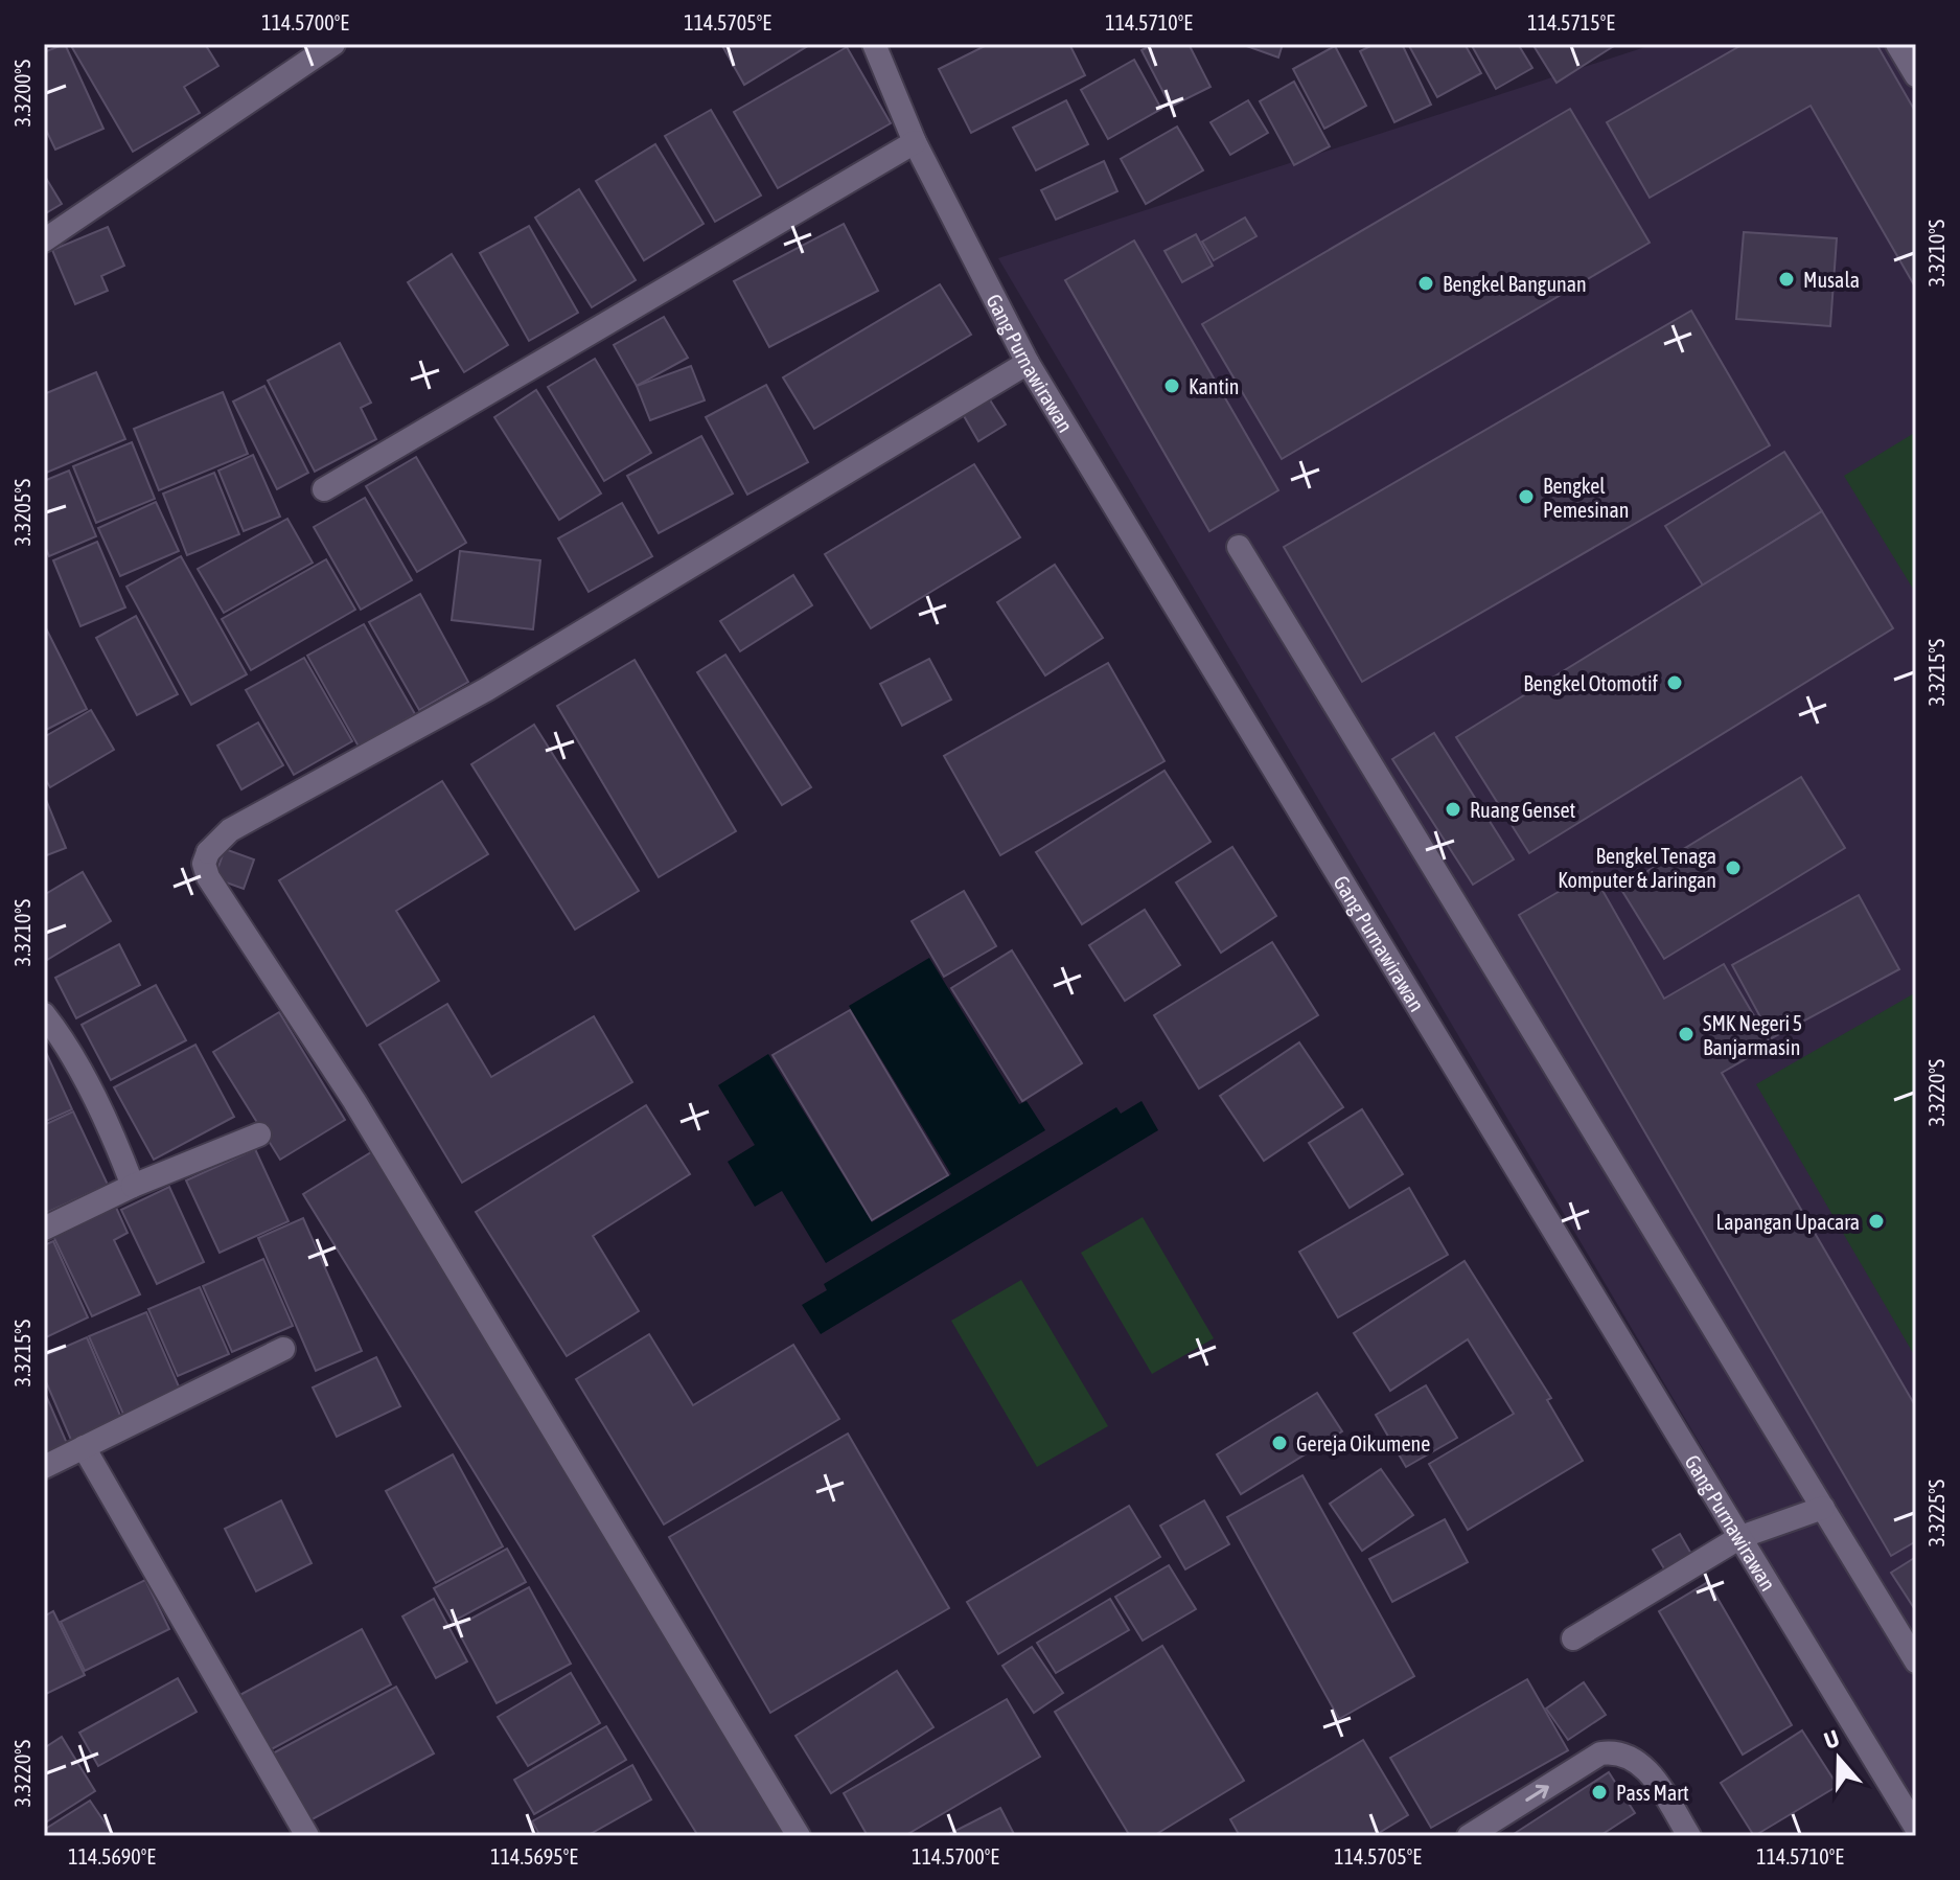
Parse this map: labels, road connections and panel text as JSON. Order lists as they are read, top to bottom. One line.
{"streets":{"street":["Gang Purnawirawan"]},"places":["Musala","Bengkel Bangunan","Kantin","Bengkel Pemesinan","Bengkel Otomotif","Ruang Genset","Bengkel Tenaga Komputer & Jaringan","SMK Negeri 5 Banjarmasin","Lapangan Upacara","Gereja Oikumene","Pass Mart"],"north":"top","coordinates":["114.5700°E","114.5705°E","114.5710°E","114.5715°E","3.3200°S","3.3210°S","3.3205°S","3.3215°S","3.3220°S","3.3225°S","114.5690°E","114.5695°E"]}
